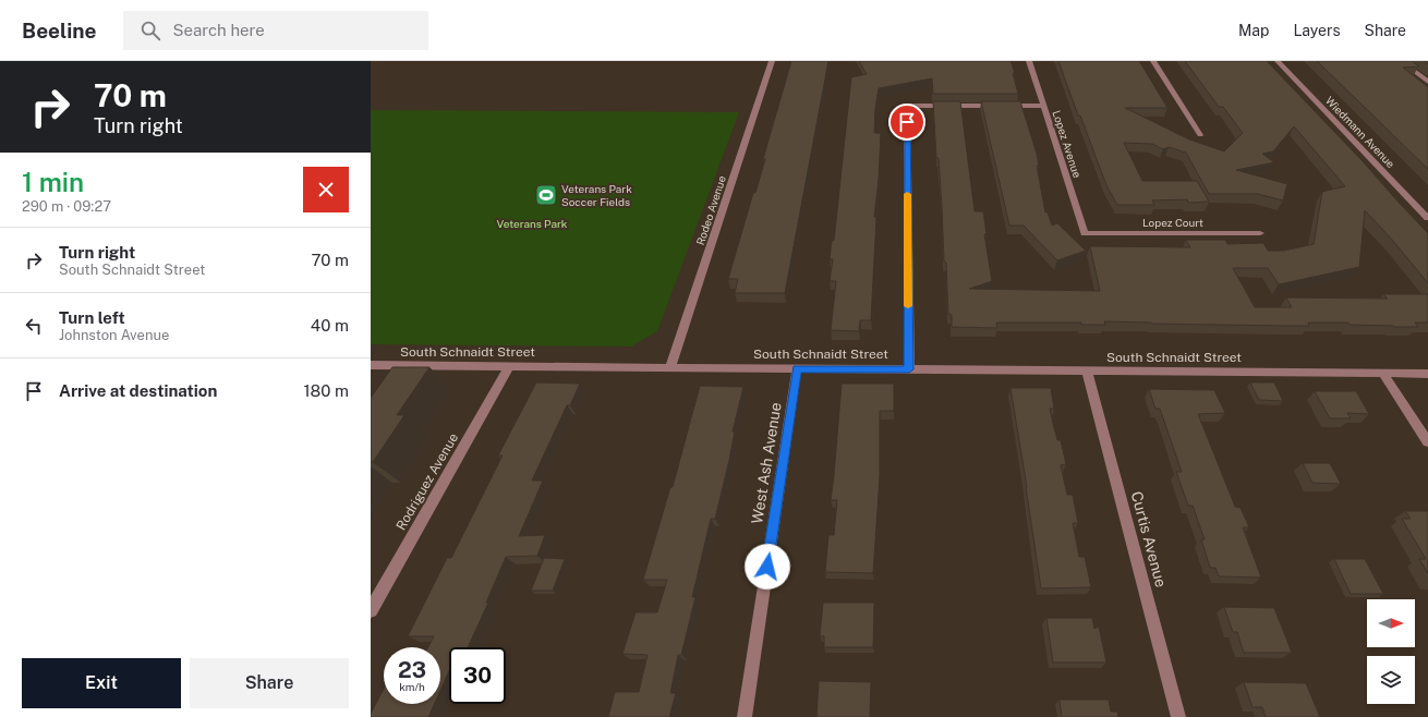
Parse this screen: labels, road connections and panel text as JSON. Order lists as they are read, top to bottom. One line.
{"streets":{"street":["Wiedmann Avenue","Lopez Avenue","Rodeo Avenue","Lopez Court","South Schnaidt Street","West Ash Avenue","Rodriguez Avenue","Curtis Avenue"]},"crossings":[["Lopez Avenue","Lopez Court"],["Rodeo Avenue","South Schnaidt Street"],["South Schnaidt Street","West Ash Avenue"],["South Schnaidt Street","Rodriguez Avenue"],["South Schnaidt Street","Curtis Avenue"]],"parks":["Veterans Park"],"places":{"sports":["Veterans Park Soccer Fields"]},"north":"right","page":{"header":"Beeline","search":"Search here","nav":["Map","Layers","Share"],"turn":["70 m","Turn right"],"heading":["1 min","290 m · 09:27"],"list":[{"name":"Turn right","note":"South Schnaidt Street","value":"70 m"},{"name":"Turn left","note":"Johnston Avenue","value":"40 m"},{"name":"Arrive at destination","value":"180 m"}],"speed":"23 km/h","limit":"30","buttons":["Exit","Share"]}}
